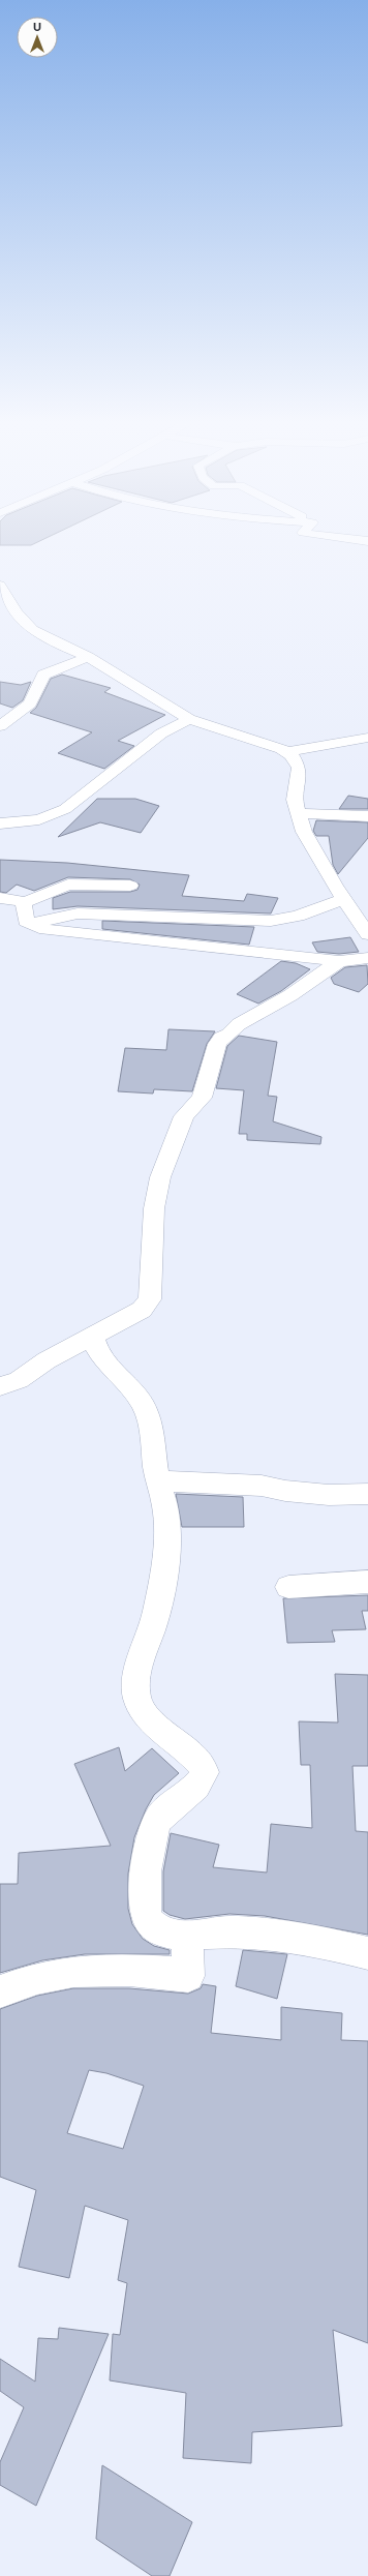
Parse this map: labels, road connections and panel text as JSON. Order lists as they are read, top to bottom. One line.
{"north":"top"}
